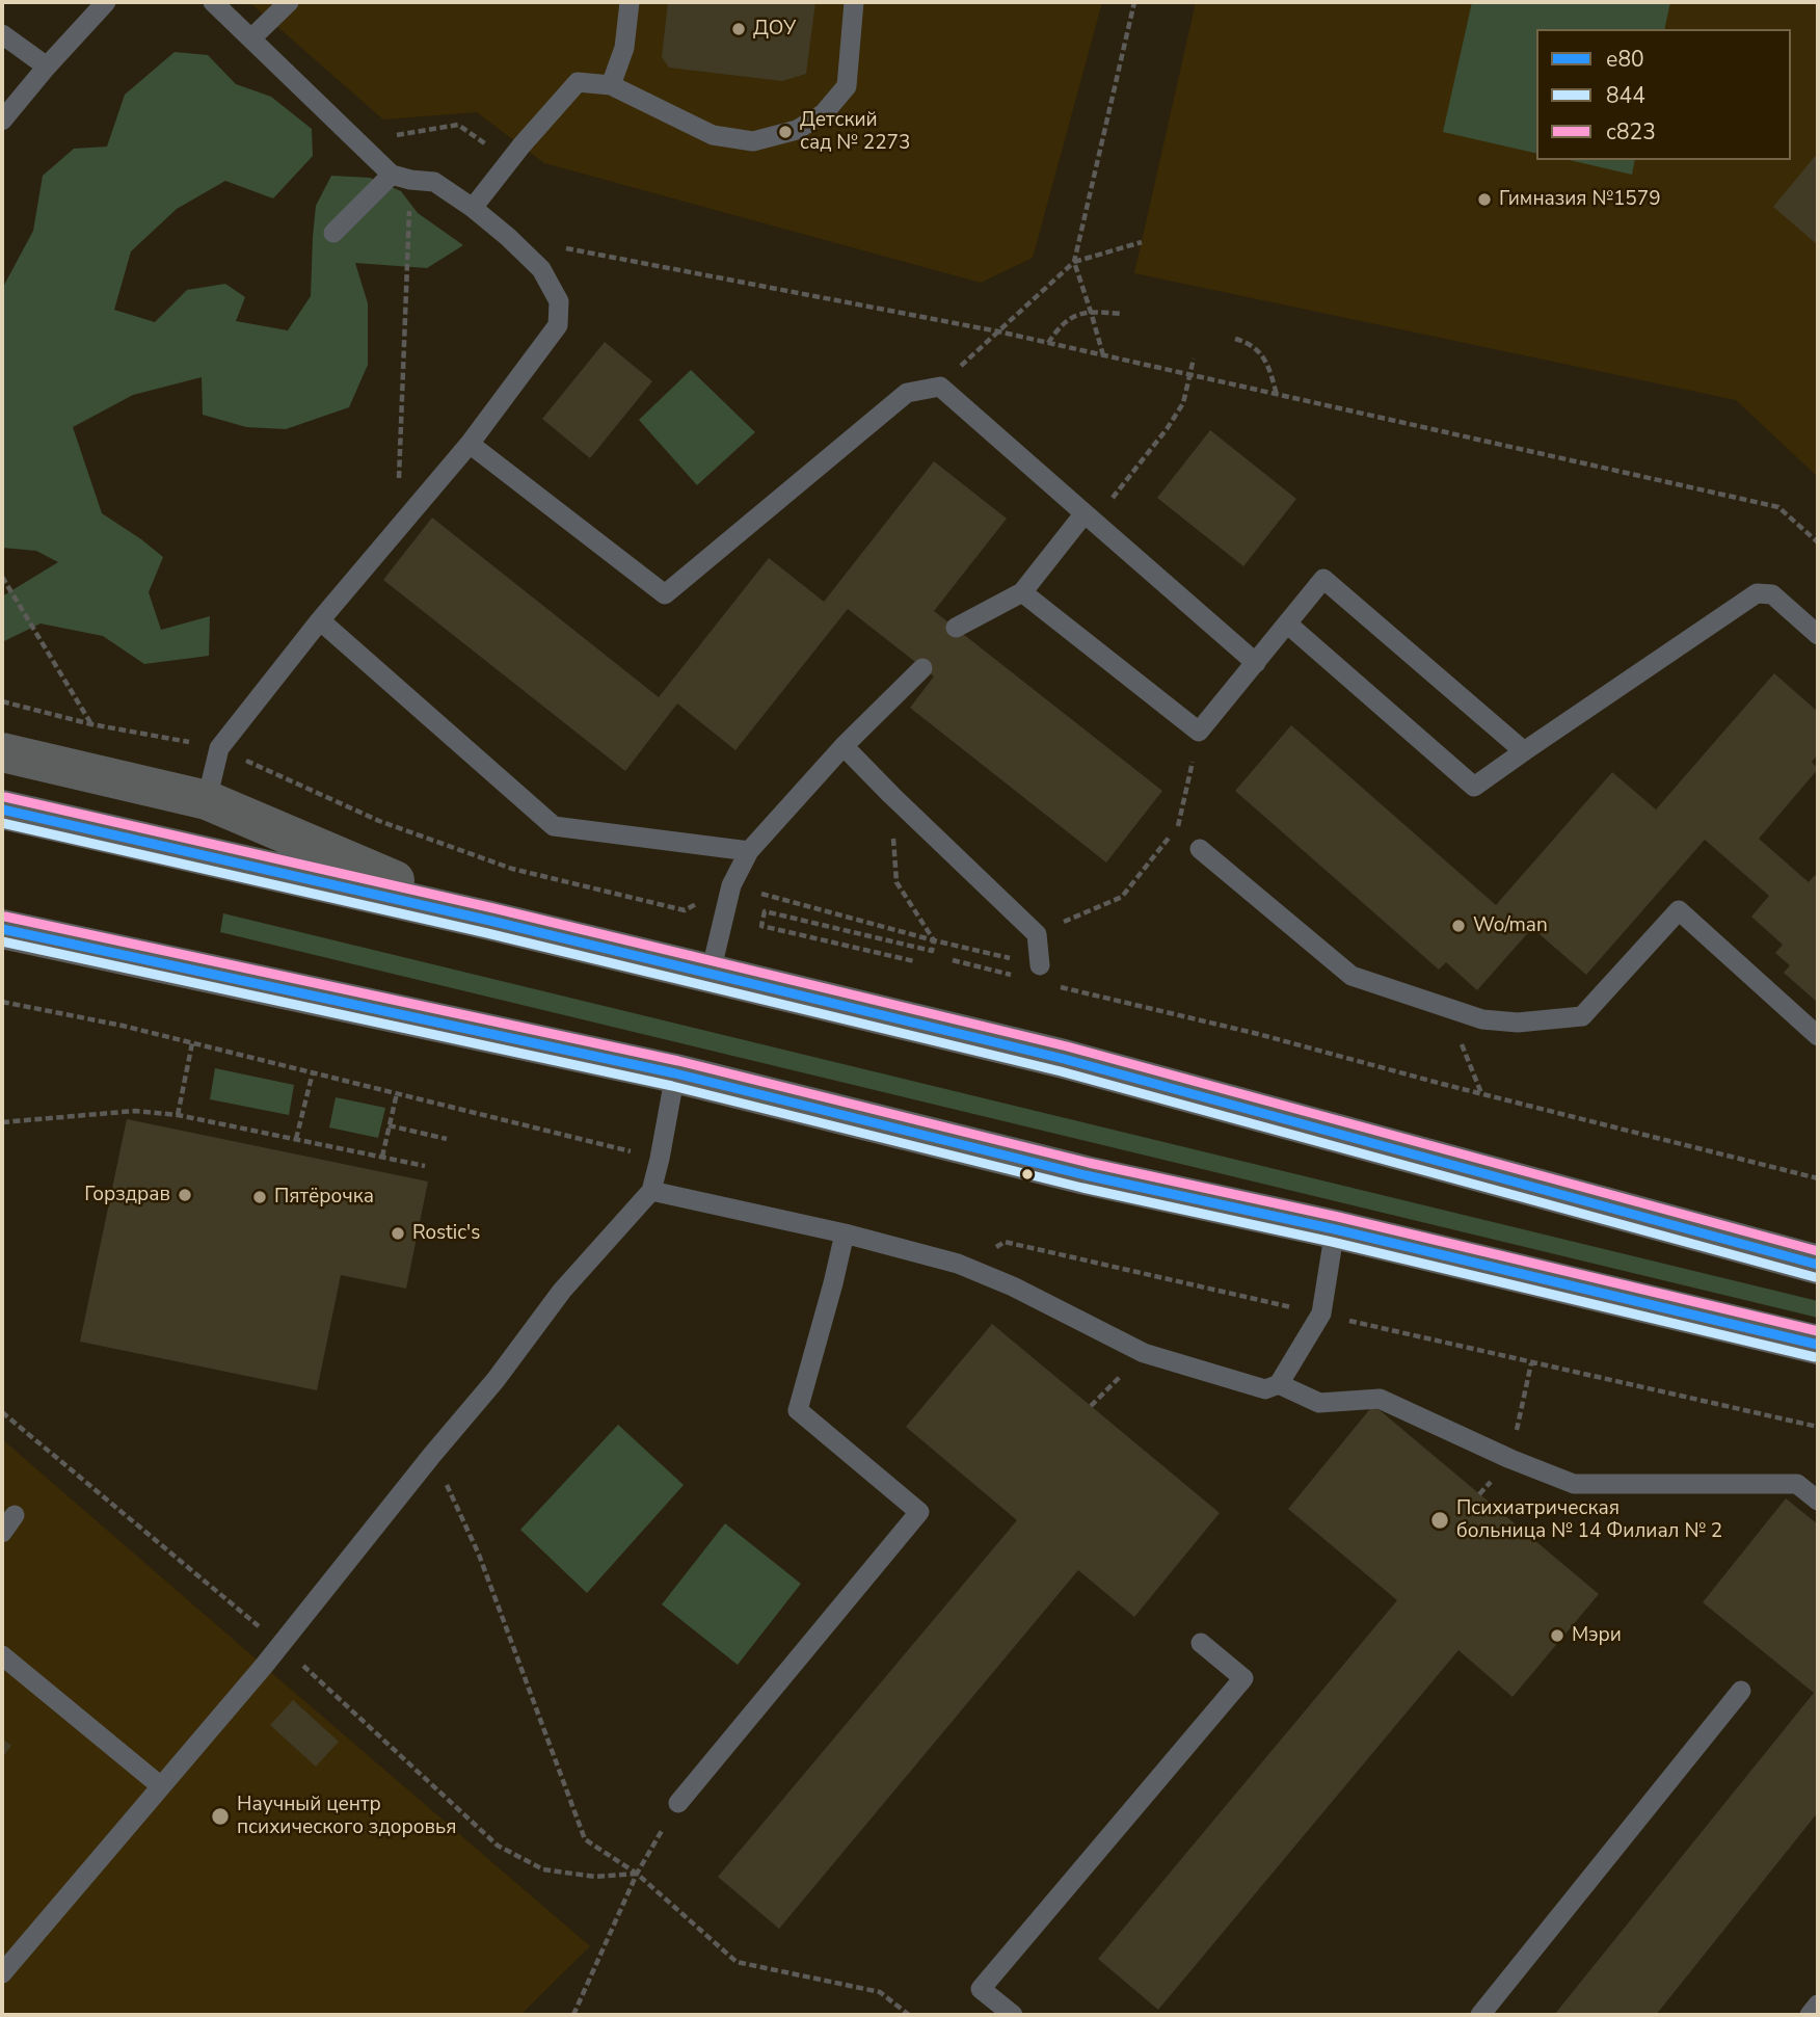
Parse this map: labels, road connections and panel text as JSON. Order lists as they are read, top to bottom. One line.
{"places":["ДОУ","Детский сад № 2273","Гимназия №1579","Wo/man","Горздрав","Пятёрочка","Rostic's","Психиатрическая больница № 14 Филиал № 2","Мэри","Научный центр психического здоровья"],"lines":["transit line с823","transit line е80","transit line 844"],"legend":["е80","844","с823"]}
